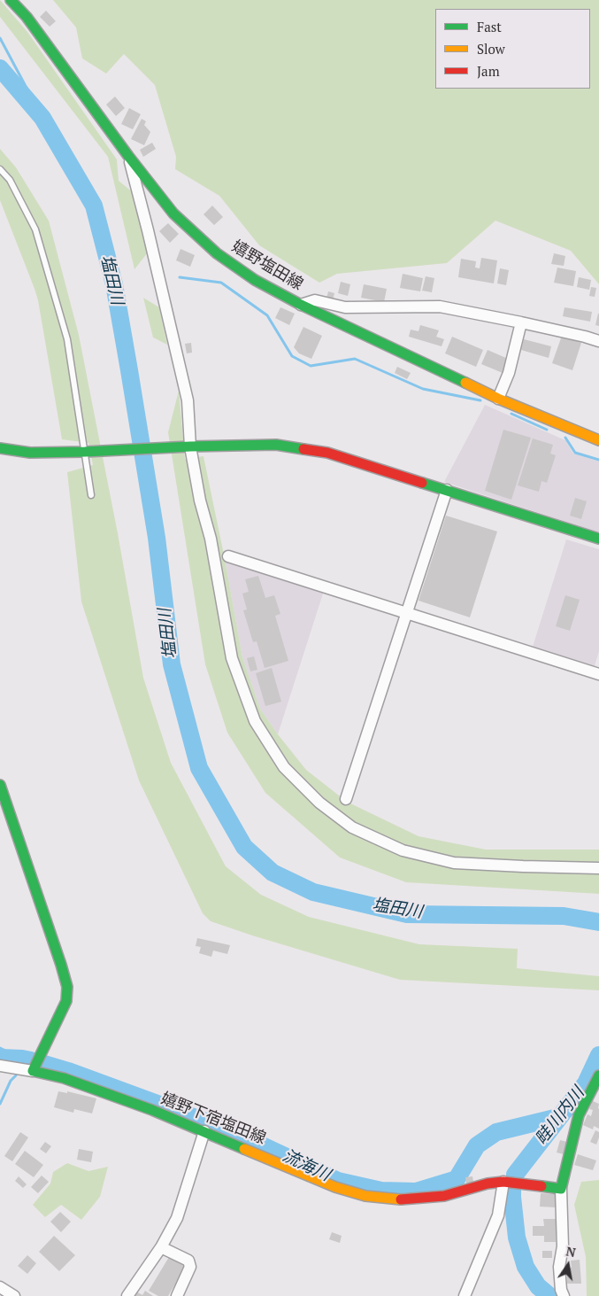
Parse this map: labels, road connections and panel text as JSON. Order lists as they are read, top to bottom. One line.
{"streets":{"main road":["嬉野塩田線","嬉野下宿塩田線"]},"water":["塩田川","畦川内川","流海川"],"legend":["Fast","Slow","Jam"],"north":"top"}
